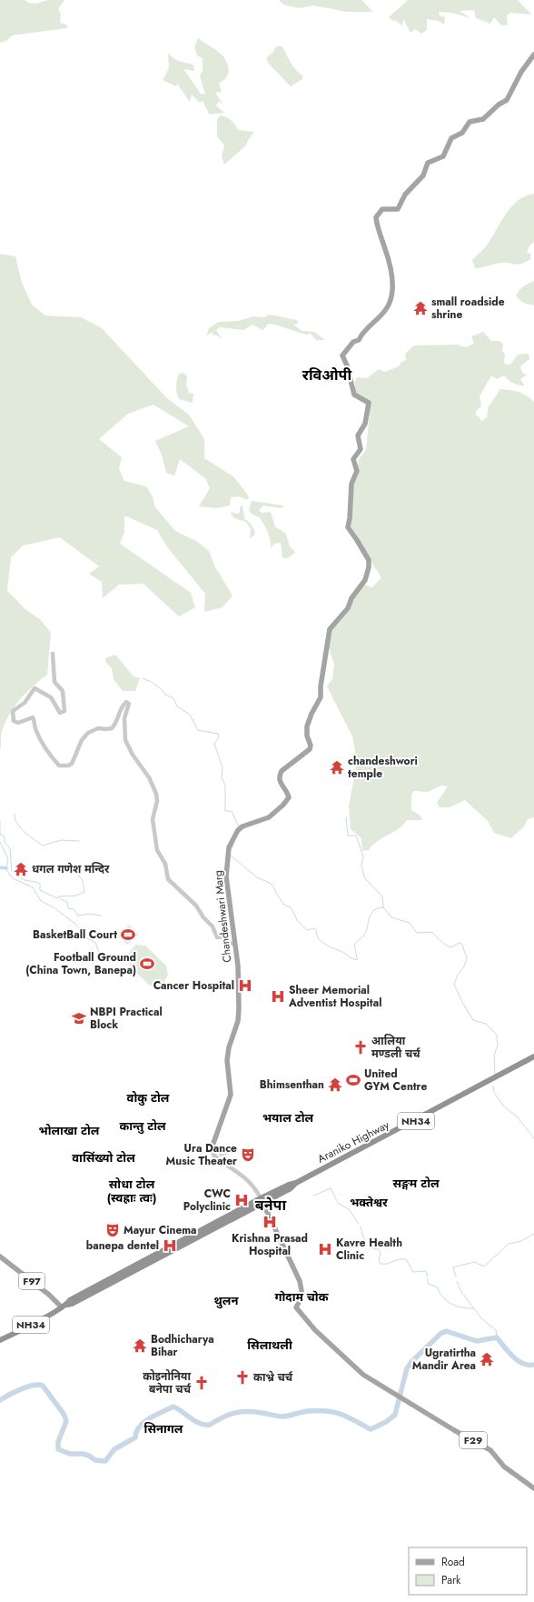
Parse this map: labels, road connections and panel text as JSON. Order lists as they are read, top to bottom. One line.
{"streets":{"highway":["NH34","Araniko Highway"],"main road":["Chandeshwari Marg","F97","F29"]},"crossings":[["Chandeshwari Marg","Araniko Highway"],["Chandeshwari Marg","F29"],["Araniko Highway","F97"],["Araniko Highway","F29"]],"districts":["रविओपी","वोकु टोल","भयाल टोल","कान्तु टोल","भोलाखा टोल","वासिंख्यो टोल","सङ्गम टोल","सोधा टोल (स्वह्राः त्वः)","भक्तेश्वर","बनेपा","गाेदाम चाेक","थुलन","सिलाथली","सिनागल"],"places":{"temple":["small roadside shrine","chandeshwori temple","धगल गणेश मन्दिर","Bhimsenthan","Bodhicharya Bihar","Ugratirtha Mandir Area"],"sports":["BasketBall Court","Football Ground (China Town, Banepa)","United GYM Centre"],"hospital":["Cancer Hospital","Sheer Memorial Adventist Hospital","CWC Polyclinic","Krishna Prasad Hospital","banepa dentel","Kavre Health Clinic"],"school or university":["NBPI Practical Block"],"church":["आलिया मण्डली चर्च","काभ्रे चर्च","कोइनोनिया बनेपा चर्च"],"theatre":["Ura Dance Music Theater","Mayur Cinema"]},"legend":["Road","Park"]}
